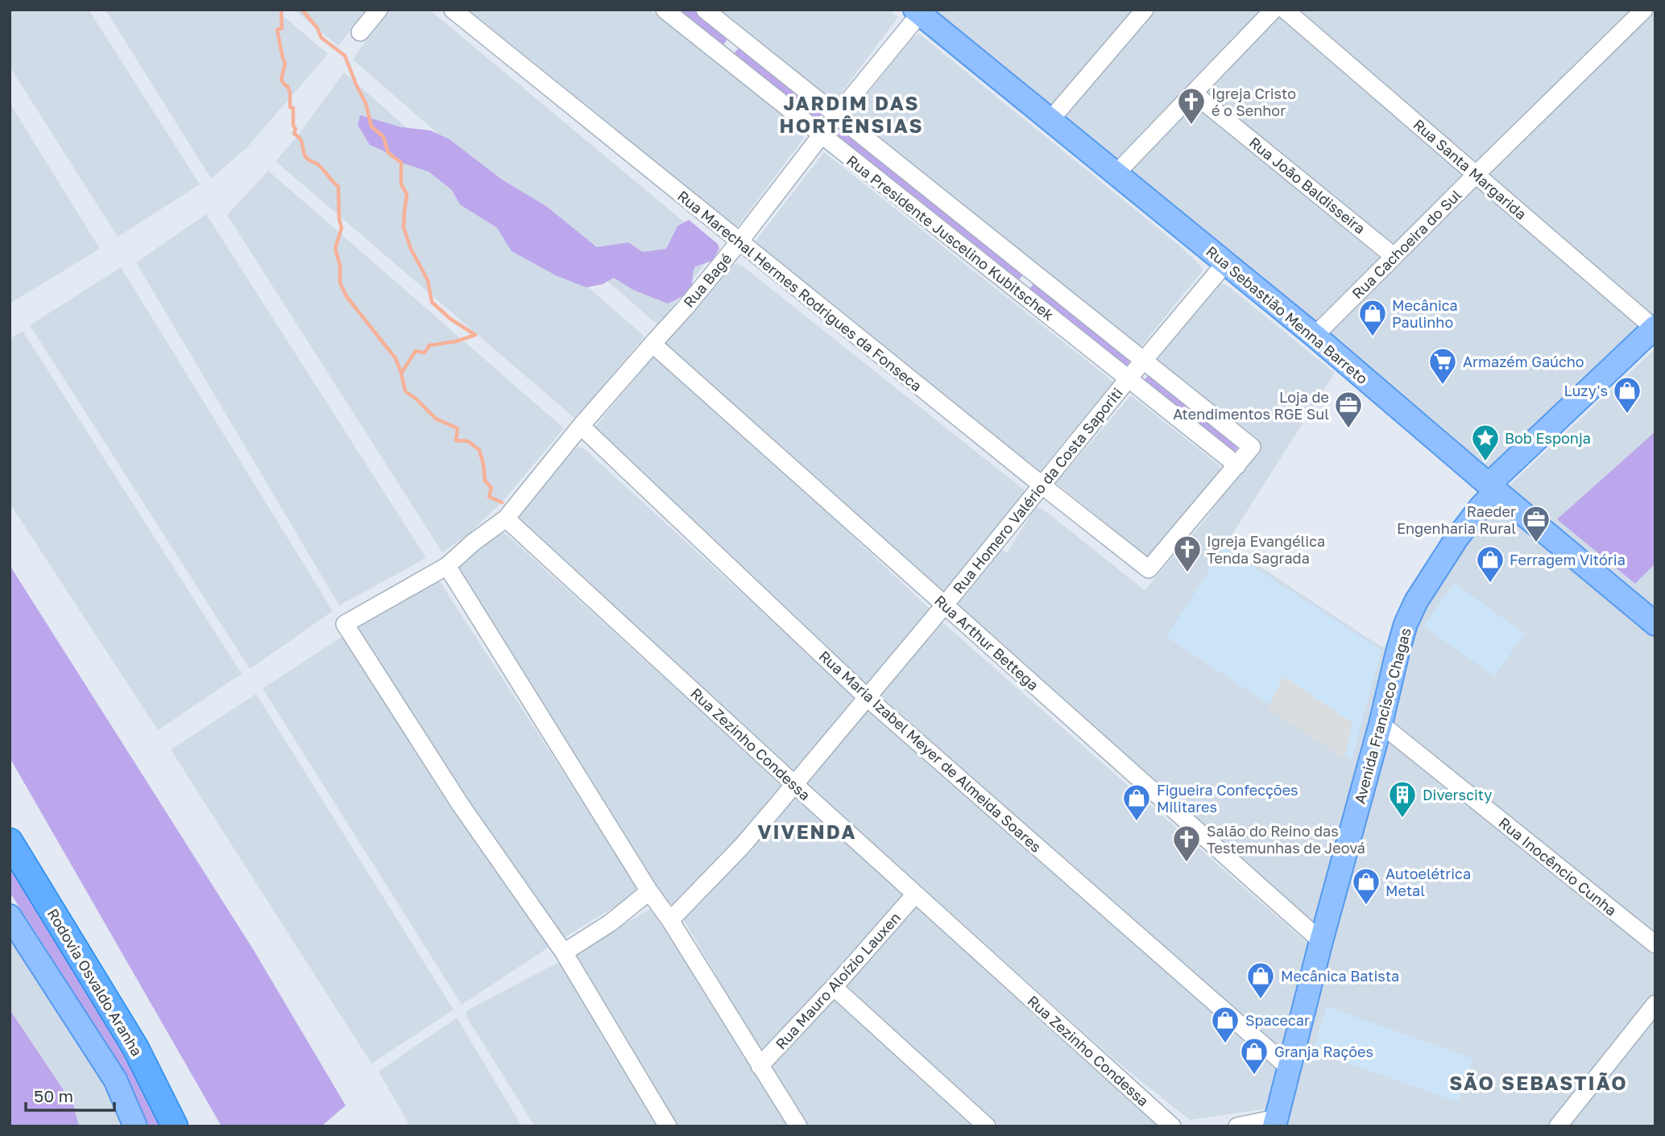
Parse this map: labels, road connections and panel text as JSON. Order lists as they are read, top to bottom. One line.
{"streets":{"highway":["Rodovia Osvaldo Aranha"],"main road":["Rua Sebastião Menna Barreto","Avenida Francisco Chagas"],"street":["Rua Santa Margarida","Rua João Baldisseira","Rua Presidente Juscelino Kubitschek","Rua Cachoeira do Sul","Rua Bagé","Rua Marechal Hermes Rodrigues da Fonseca","Rua Homero Valério da Costa Saporiti","Rua Arthur Bettega","Rua Zezinho Condessa","Rua Maria Izabel Meyer de Almeida Soares","Rua Inocêncio Cunha","Rua Mauro Aloízio Lauxen"]},"crossings":[["Rua Santa Margarida","Rua Cachoeira do Sul"],["Rua Santa Margarida","Avenida Francisco Chagas"],["Rua João Baldisseira","Rua Cachoeira do Sul"],["Rua Presidente Juscelino Kubitschek","Rua Bagé"],["Rua Presidente Juscelino Kubitschek","Rua Marechal Hermes Rodrigues da Fonseca"],["Rua Presidente Juscelino Kubitschek","Rua Homero Valério da Costa Saporiti"],["Rua Cachoeira do Sul","Rua Sebastião Menna Barreto"],["Rua Bagé","Rua Marechal Hermes Rodrigues da Fonseca"],["Rua Bagé","Rua Sebastião Menna Barreto"],["Rua Bagé","Rua Arthur Bettega"],["Rua Bagé","Rua Zezinho Condessa"],["Rua Bagé","Rua Maria Izabel Meyer de Almeida Soares"],["Rua Marechal Hermes Rodrigues da Fonseca","Rua Homero Valério da Costa Saporiti"],["Rua Sebastião Menna Barreto","Rua Homero Valério da Costa Saporiti"],["Rua Sebastião Menna Barreto","Avenida Francisco Chagas"],["Rua Homero Valério da Costa Saporiti","Rua Arthur Bettega"],["Rua Homero Valério da Costa Saporiti","Rua Zezinho Condessa"],["Rua Homero Valério da Costa Saporiti","Rua Maria Izabel Meyer de Almeida Soares"],["Rua Arthur Bettega","Avenida Francisco Chagas"],["Avenida Francisco Chagas","Rua Maria Izabel Meyer de Almeida Soares"],["Avenida Francisco Chagas","Rua Inocêncio Cunha"],["Rua Zezinho Condessa","Rua Mauro Aloízio Lauxen"]],"districts":["JARDIM DAS HORTÊNSIAS","VIVENDA","SÃO SEBASTIÃO"],"places":{"church":["Igreja Cristo é o Senhor","Igreja Evangélica Tenda Sagrada","Salão do Reino das Testemunhas de Jeová"],"shop":["Mecânica Paulinho","Luzy's","Ferragem Vitória","Figueira Confecções Militares","Autoelétrica Metal","Mecânica Batista","Spacecar","Granja Rações"],"supermarket":["Armazém Gaúcho"],"office":["Loja de Atendimentos RGE Sul","Raeder Engenharia Rural"],"place":["Bob Esponja"],"building":["Diverscity"]},"scale_bar":"50 m"}
